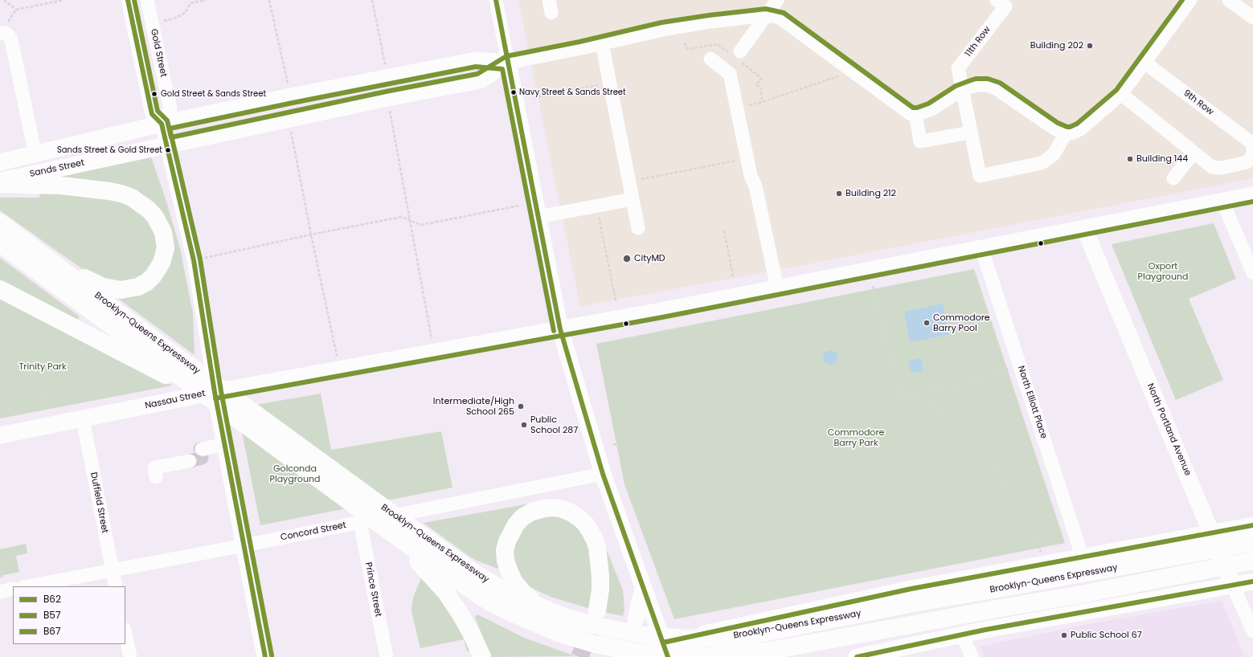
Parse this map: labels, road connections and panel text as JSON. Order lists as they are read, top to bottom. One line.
{"streets":{"highway":["Brooklyn-Queens Expressway"],"main road":["Sands Street","Nassau Street","North Portland Avenue"],"street":["11th Row","Gold Street","9th Row","North Elliott Place","Duffield Street","Concord Street","Prince Street"]},"crossings":[["Gold Street","Sands Street"],["Nassau Street","North Elliott Place"],["Nassau Street","North Portland Avenue"],["Nassau Street","Duffield Street"],["Duffield Street","Concord Street"],["Concord Street","Prince Street"]],"parks":["Oxport Playground","Trinity Park","Commodore Barry Park","Golconda Playground"],"places":["Building 202","Navy Street & Sands Street","Gold Street & Sands Street","Sands Street & Gold Street","Building 144","Building 212","CityMD","Commodore Barry Pool","Intermediate/High School 265","Public School 287","Public School 67"],"lines":["transit line B62","transit line B67","transit line B57"],"legend":["B62","B57","B67"]}
